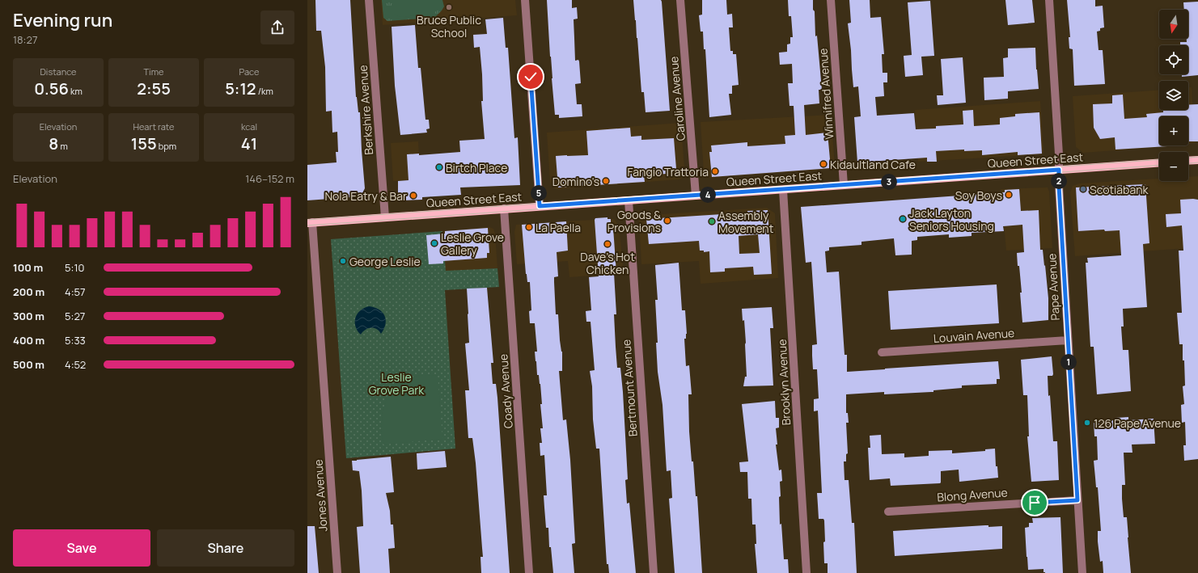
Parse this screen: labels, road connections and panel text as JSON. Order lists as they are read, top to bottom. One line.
{"streets":{"main road":["Queen Street East"],"street":["Winnifred Avenue","Caroline Avenue","Berkshire Avenue","Pape Avenue","Louvain Avenue","Brooklyn Avenue","Bertmount Avenue","Coady Avenue","Blong Avenue","Jones Avenue"]},"crossings":[["Winnifred Avenue","Queen Street East"],["Caroline Avenue","Queen Street East"],["Berkshire Avenue","Queen Street East"],["Queen Street East","Pape Avenue"],["Queen Street East","Brooklyn Avenue"],["Queen Street East","Bertmount Avenue"],["Queen Street East","Coady Avenue"],["Queen Street East","Jones Avenue"],["Pape Avenue","Louvain Avenue"],["Pape Avenue","Blong Avenue"]],"parks":["Leslie Grove Park"],"places":["Bruce Public School","Kidaultland Cafe","Birtch Place","Fangio Trattoria","Domino's","Scotiabank","Soy Boys","Nola Eatry & Bar","Jack Layton Seniors Housing","Goods & Provisions","Assembly Movement","La Paella","Leslie Grove Gallery","Dave's Hot Chicken","George Leslie","126 Pape Avenue"],"north":"bottom","page":{"heading":["Evening run","18:27"],"map_buttons":["+","−"],"stats":[["Distance","0.56 km"],["Time","2:55"],["Pace","5:12 /km"],["Elevation","8 m"],["Heart rate","155 bpm"],["kcal","41"]],"chart":["Elevation","146–152 m"],"pins":["2","3","5","4","1"],"list":[{"name":"100 m","note":"5:10"},{"name":"200 m","note":"4:57"},{"name":"300 m","note":"5:27"},{"name":"400 m","note":"5:33"},{"name":"500 m","note":"4:52"}],"buttons":["Save","Share"]}}
